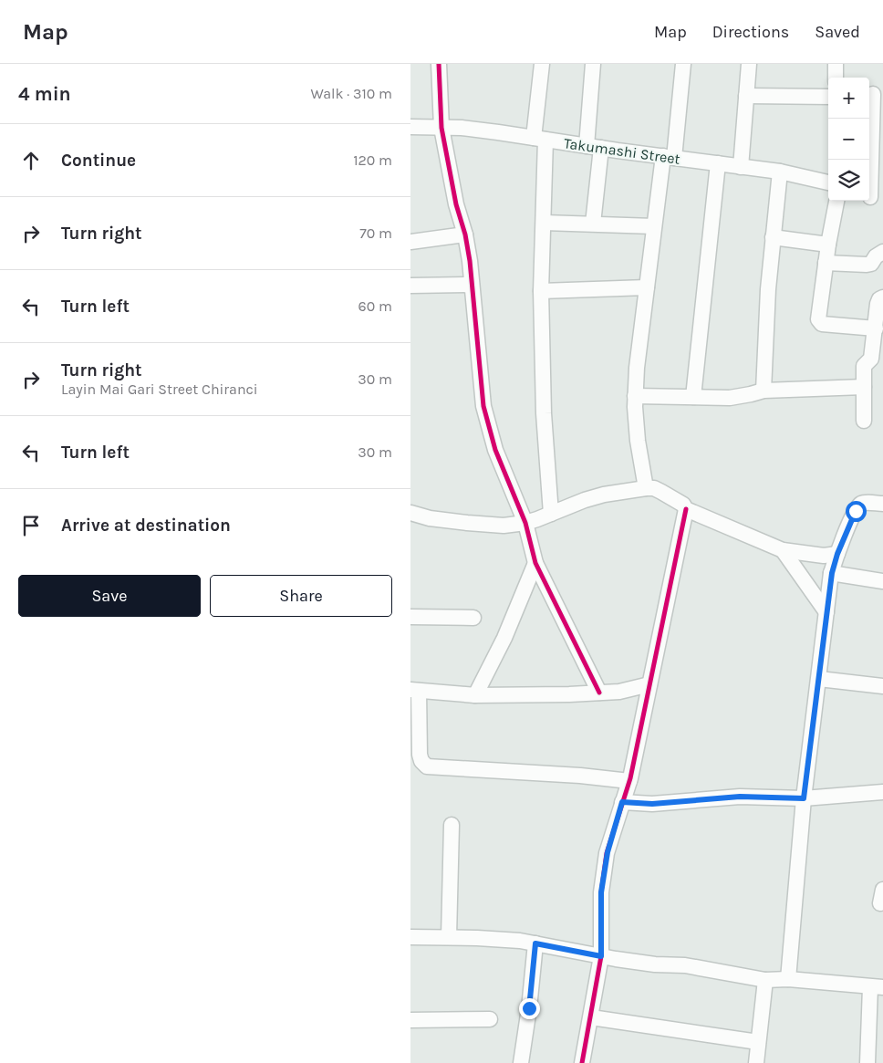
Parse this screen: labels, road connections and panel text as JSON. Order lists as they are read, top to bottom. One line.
{"streets":{"street":["Takumashi Street"]},"page":{"header":"Map","nav":["Map","Directions","Saved"],"heading":["4 min","Walk · 310 m"],"map_buttons":["+","−"],"list":[["Continue","120 m"],["Turn right","70 m"],["Turn left","60 m"],["Turn right","Layin Mai Gari Street Chiranci","30 m"],["Turn left","30 m"],"Arrive at destination"],"buttons":["Save","Share"]}}
